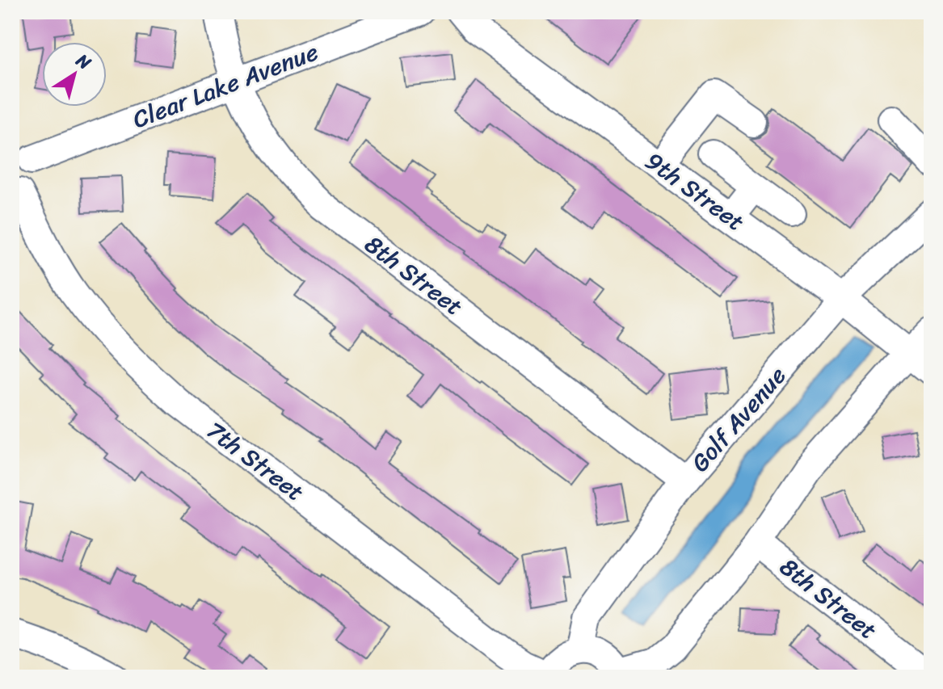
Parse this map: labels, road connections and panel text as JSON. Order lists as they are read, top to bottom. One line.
{"streets":{"street":["Clear Lake Avenue","9th Street","8th Street","Golf Avenue","7th Street"]},"crossings":[["Clear Lake Avenue","8th Street"],["9th Street","Golf Avenue"],["8th Street","Golf Avenue"]],"north":"top right"}
